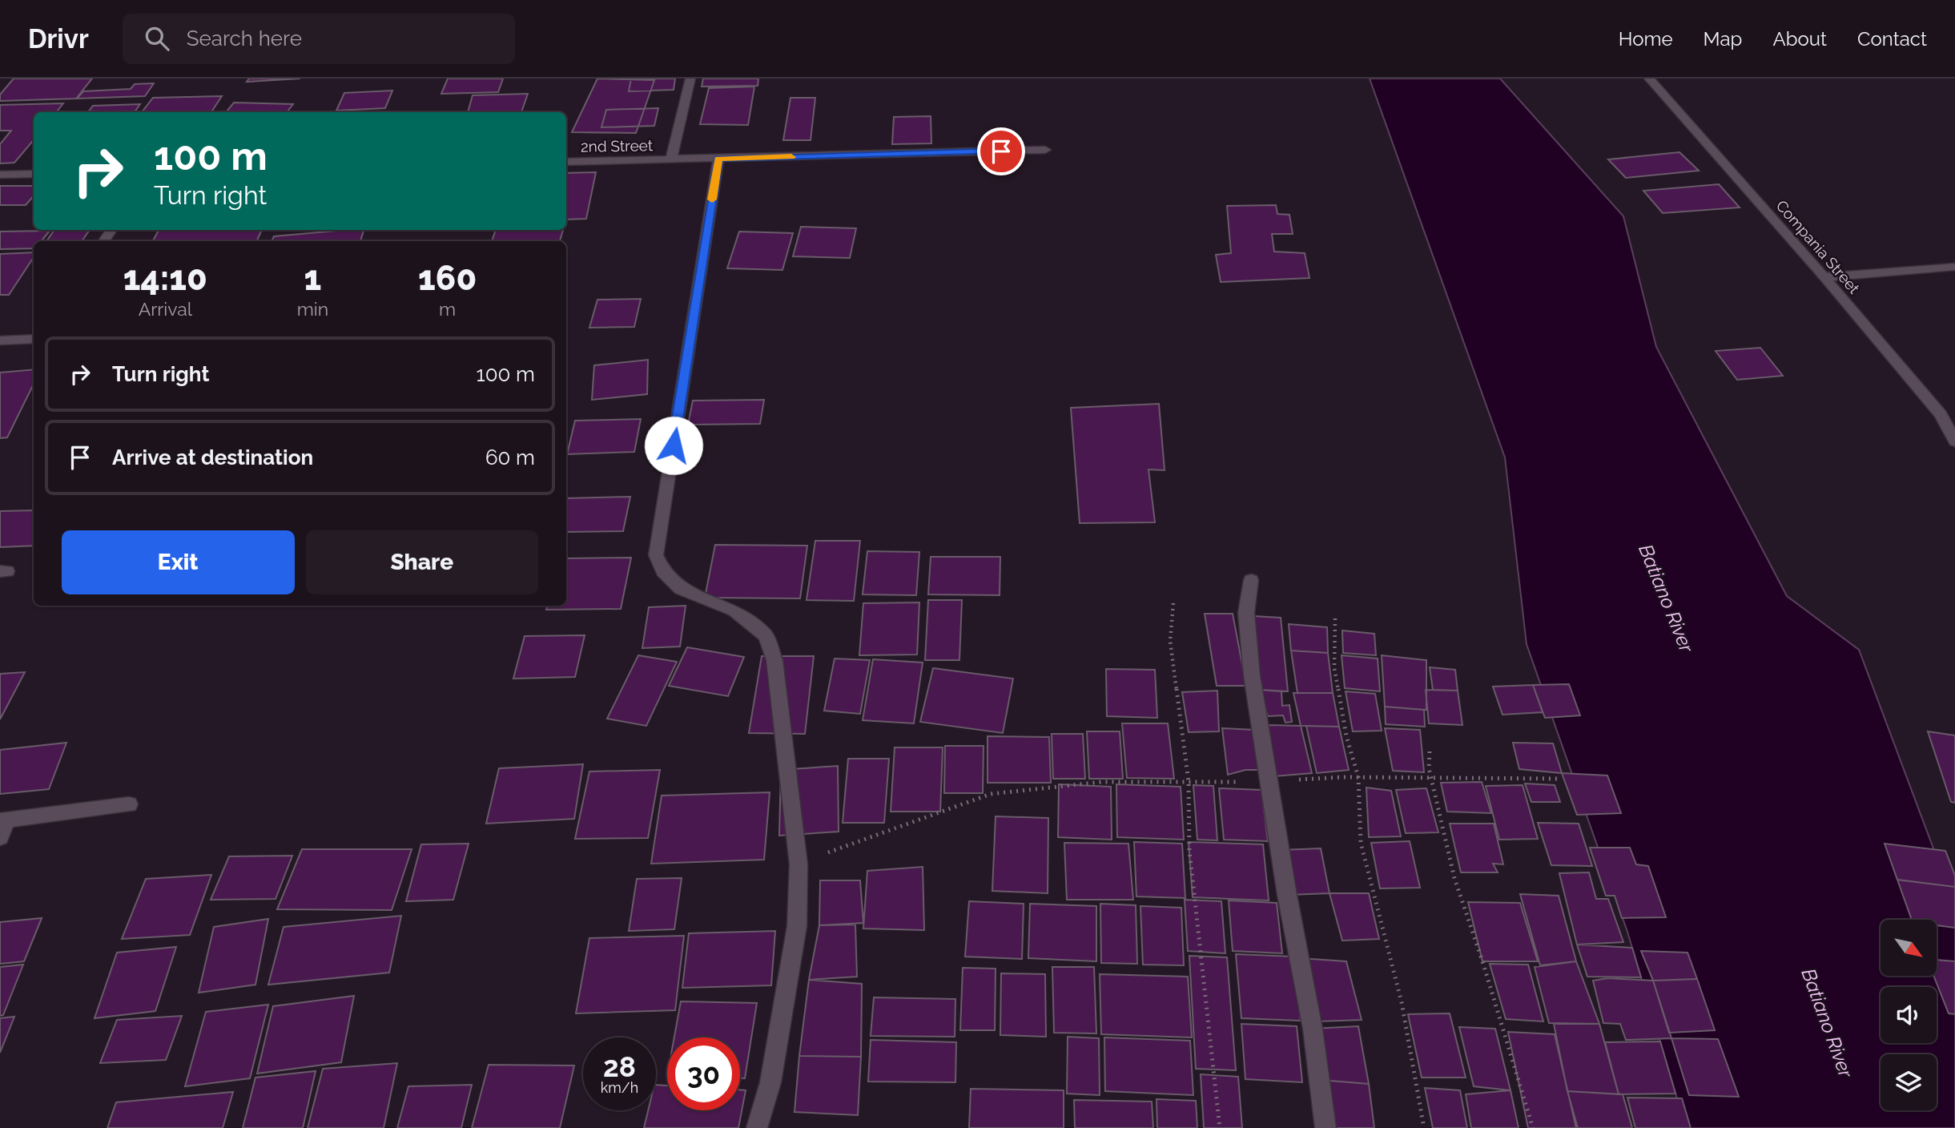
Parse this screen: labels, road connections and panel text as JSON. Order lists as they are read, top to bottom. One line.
{"streets":{"street":["2nd Street","Compania Street"]},"water":["Batiano River"],"north":"bottom right","page":{"header":"Drivr","search":"Search here","nav":["Home","Map","About","Contact"],"turn":["100 m","Turn right"],"eta":["14:10","Arrival","1","min","160","m"],"list":[{"name":"Turn right","value":"100 m"},{"name":"Arrive at destination","value":"60 m"}],"buttons":["Exit","Share"],"speed":"28 km/h","limit":"30"}}
